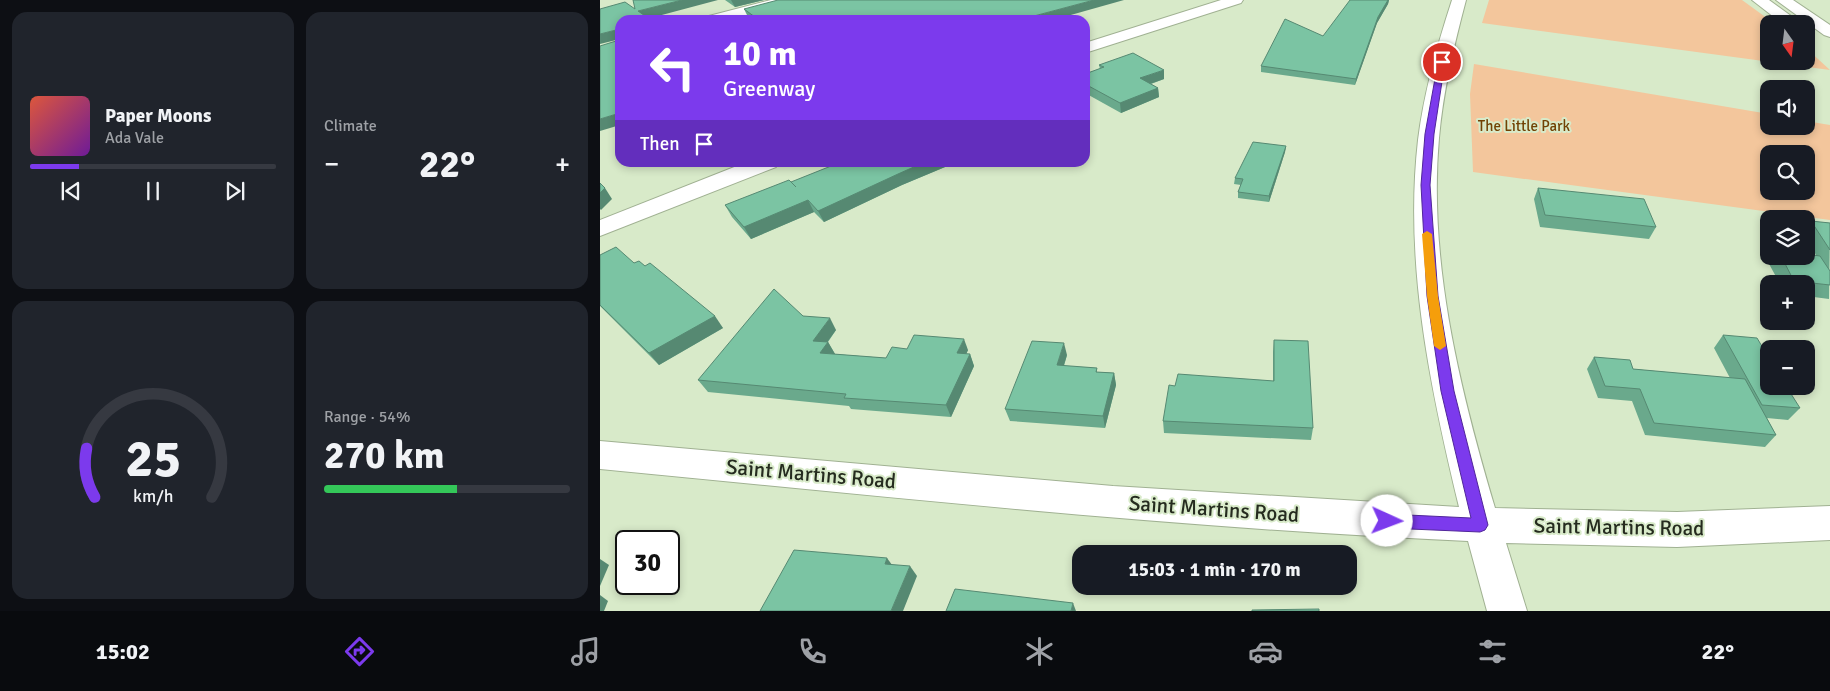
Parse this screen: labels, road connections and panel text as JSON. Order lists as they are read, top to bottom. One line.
{"streets":{"street":["Saint Martins Road"]},"parks":["The Little Park"],"north":"bottom","page":{"tile":["Climate",["Range · 54%","270 km"]],"map_buttons":["+","−"],"turn":["10 m","Greenway"],"song":["Paper Moons","Ada Vale"],"then":"Then","heat":["−","22°","+"],"limit":"30","trip":"15:03 · 1 min · 170 m","tabs":["15:02","22°"],"gauge":["25","km/h"]}}
